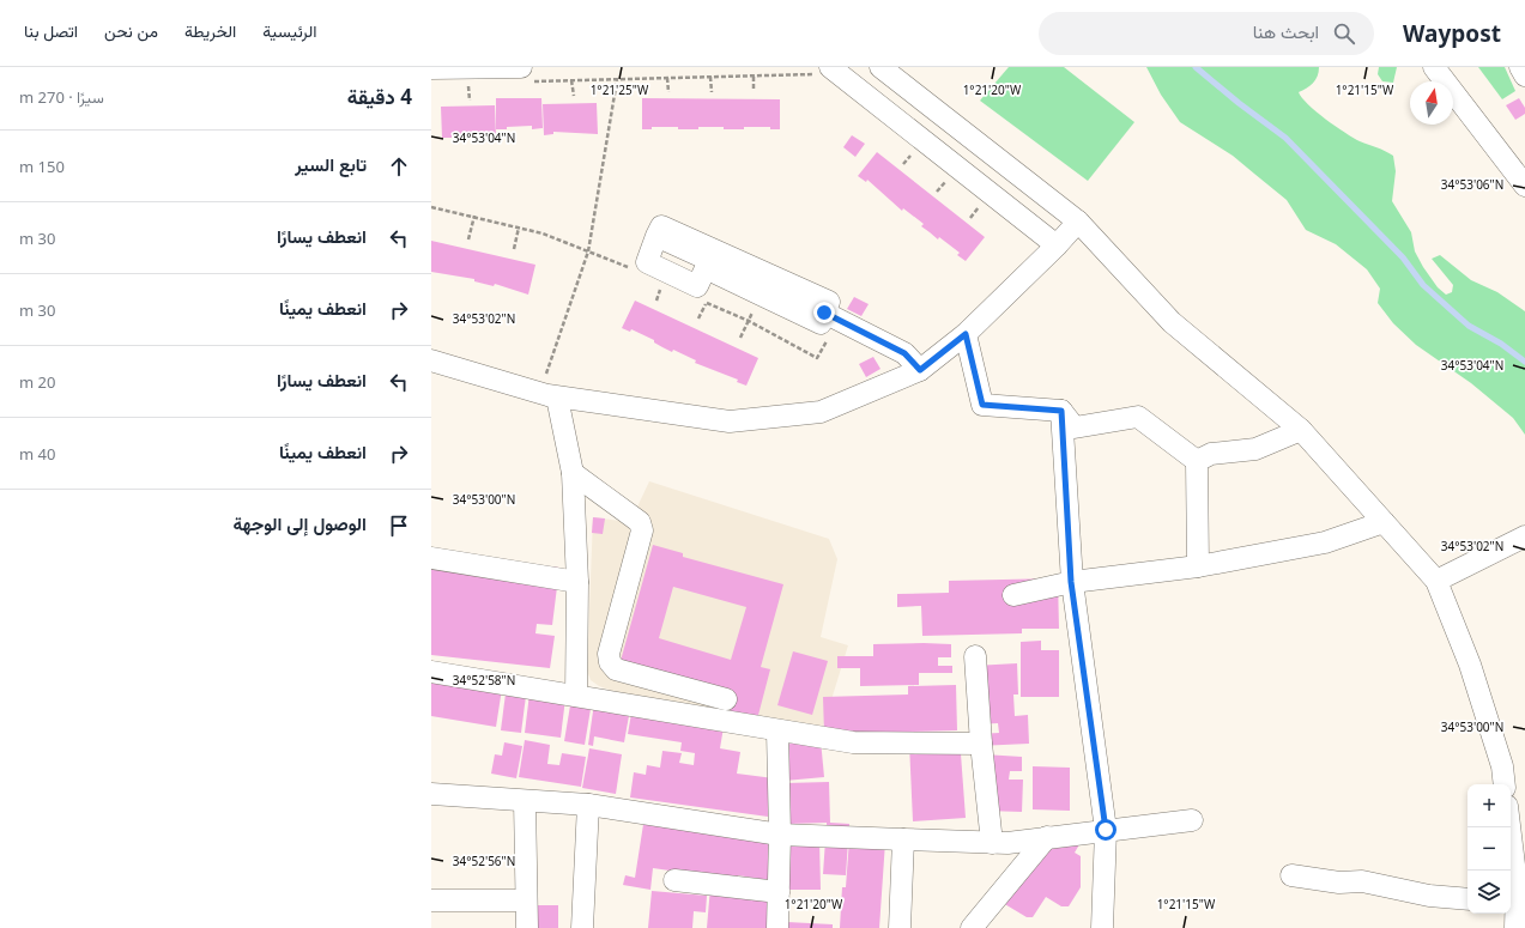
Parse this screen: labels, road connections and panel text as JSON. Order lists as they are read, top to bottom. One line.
{"north":"top","page":{"header":"Waypost","search":"ابحث هنا","nav":["الرئيسية","الخريطة","من نحن","اتصل بنا"],"heading":["4 دقيقة","سيرًا · 270 m"],"list":[["تابع السير","150 m"],["انعطف يسارًا","30 m"],["انعطف يمينًا","30 m"],["انعطف يسارًا","20 m"],["انعطف يمينًا","40 m"],"الوصول إلى الوجهة"],"map_buttons":["+","−"]},"coordinates":["1°21'25\"W","1°21'20\"W","1°21'15\"W","34°53'04\"N","34°53'06\"N","34°53'02\"N","34°53'00\"N","34°52'58\"N","34°52'56\"N"]}
